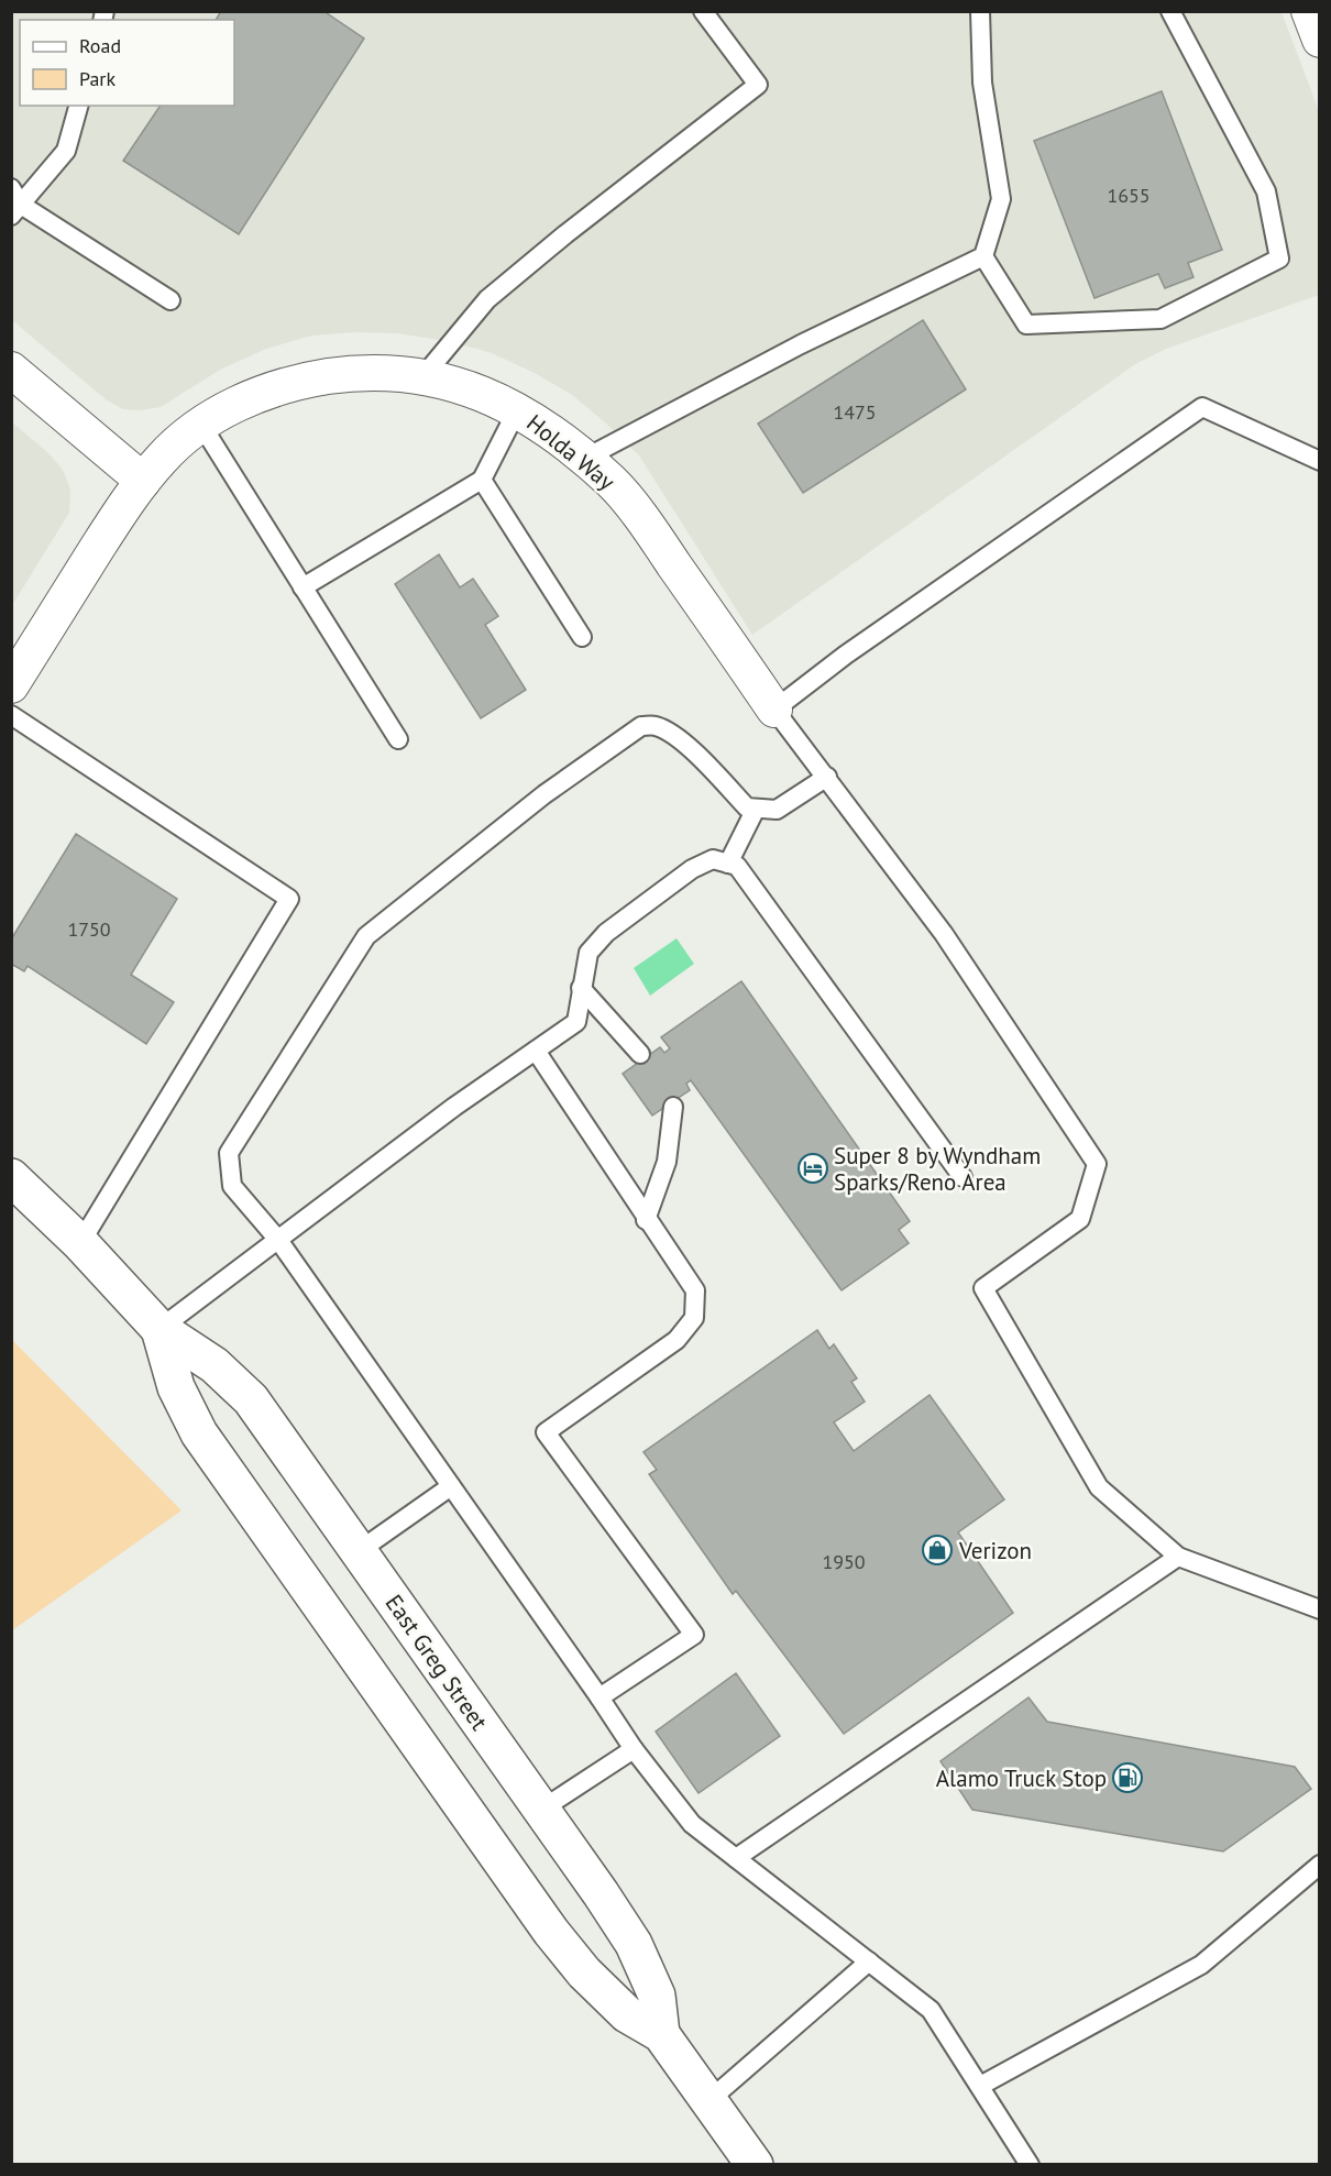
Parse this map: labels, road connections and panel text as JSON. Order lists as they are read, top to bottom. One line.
{"streets":{"main road":["East Greg Street"],"street":["Holda Way"]},"places":{"hotel":["Super 8 by Wyndham Sparks/Reno Area"],"shop":["Verizon"],"fuel station":["Alamo Truck Stop"]},"house_numbers":["1655","1475","1750","1950"],"legend":["Road","Park"]}
